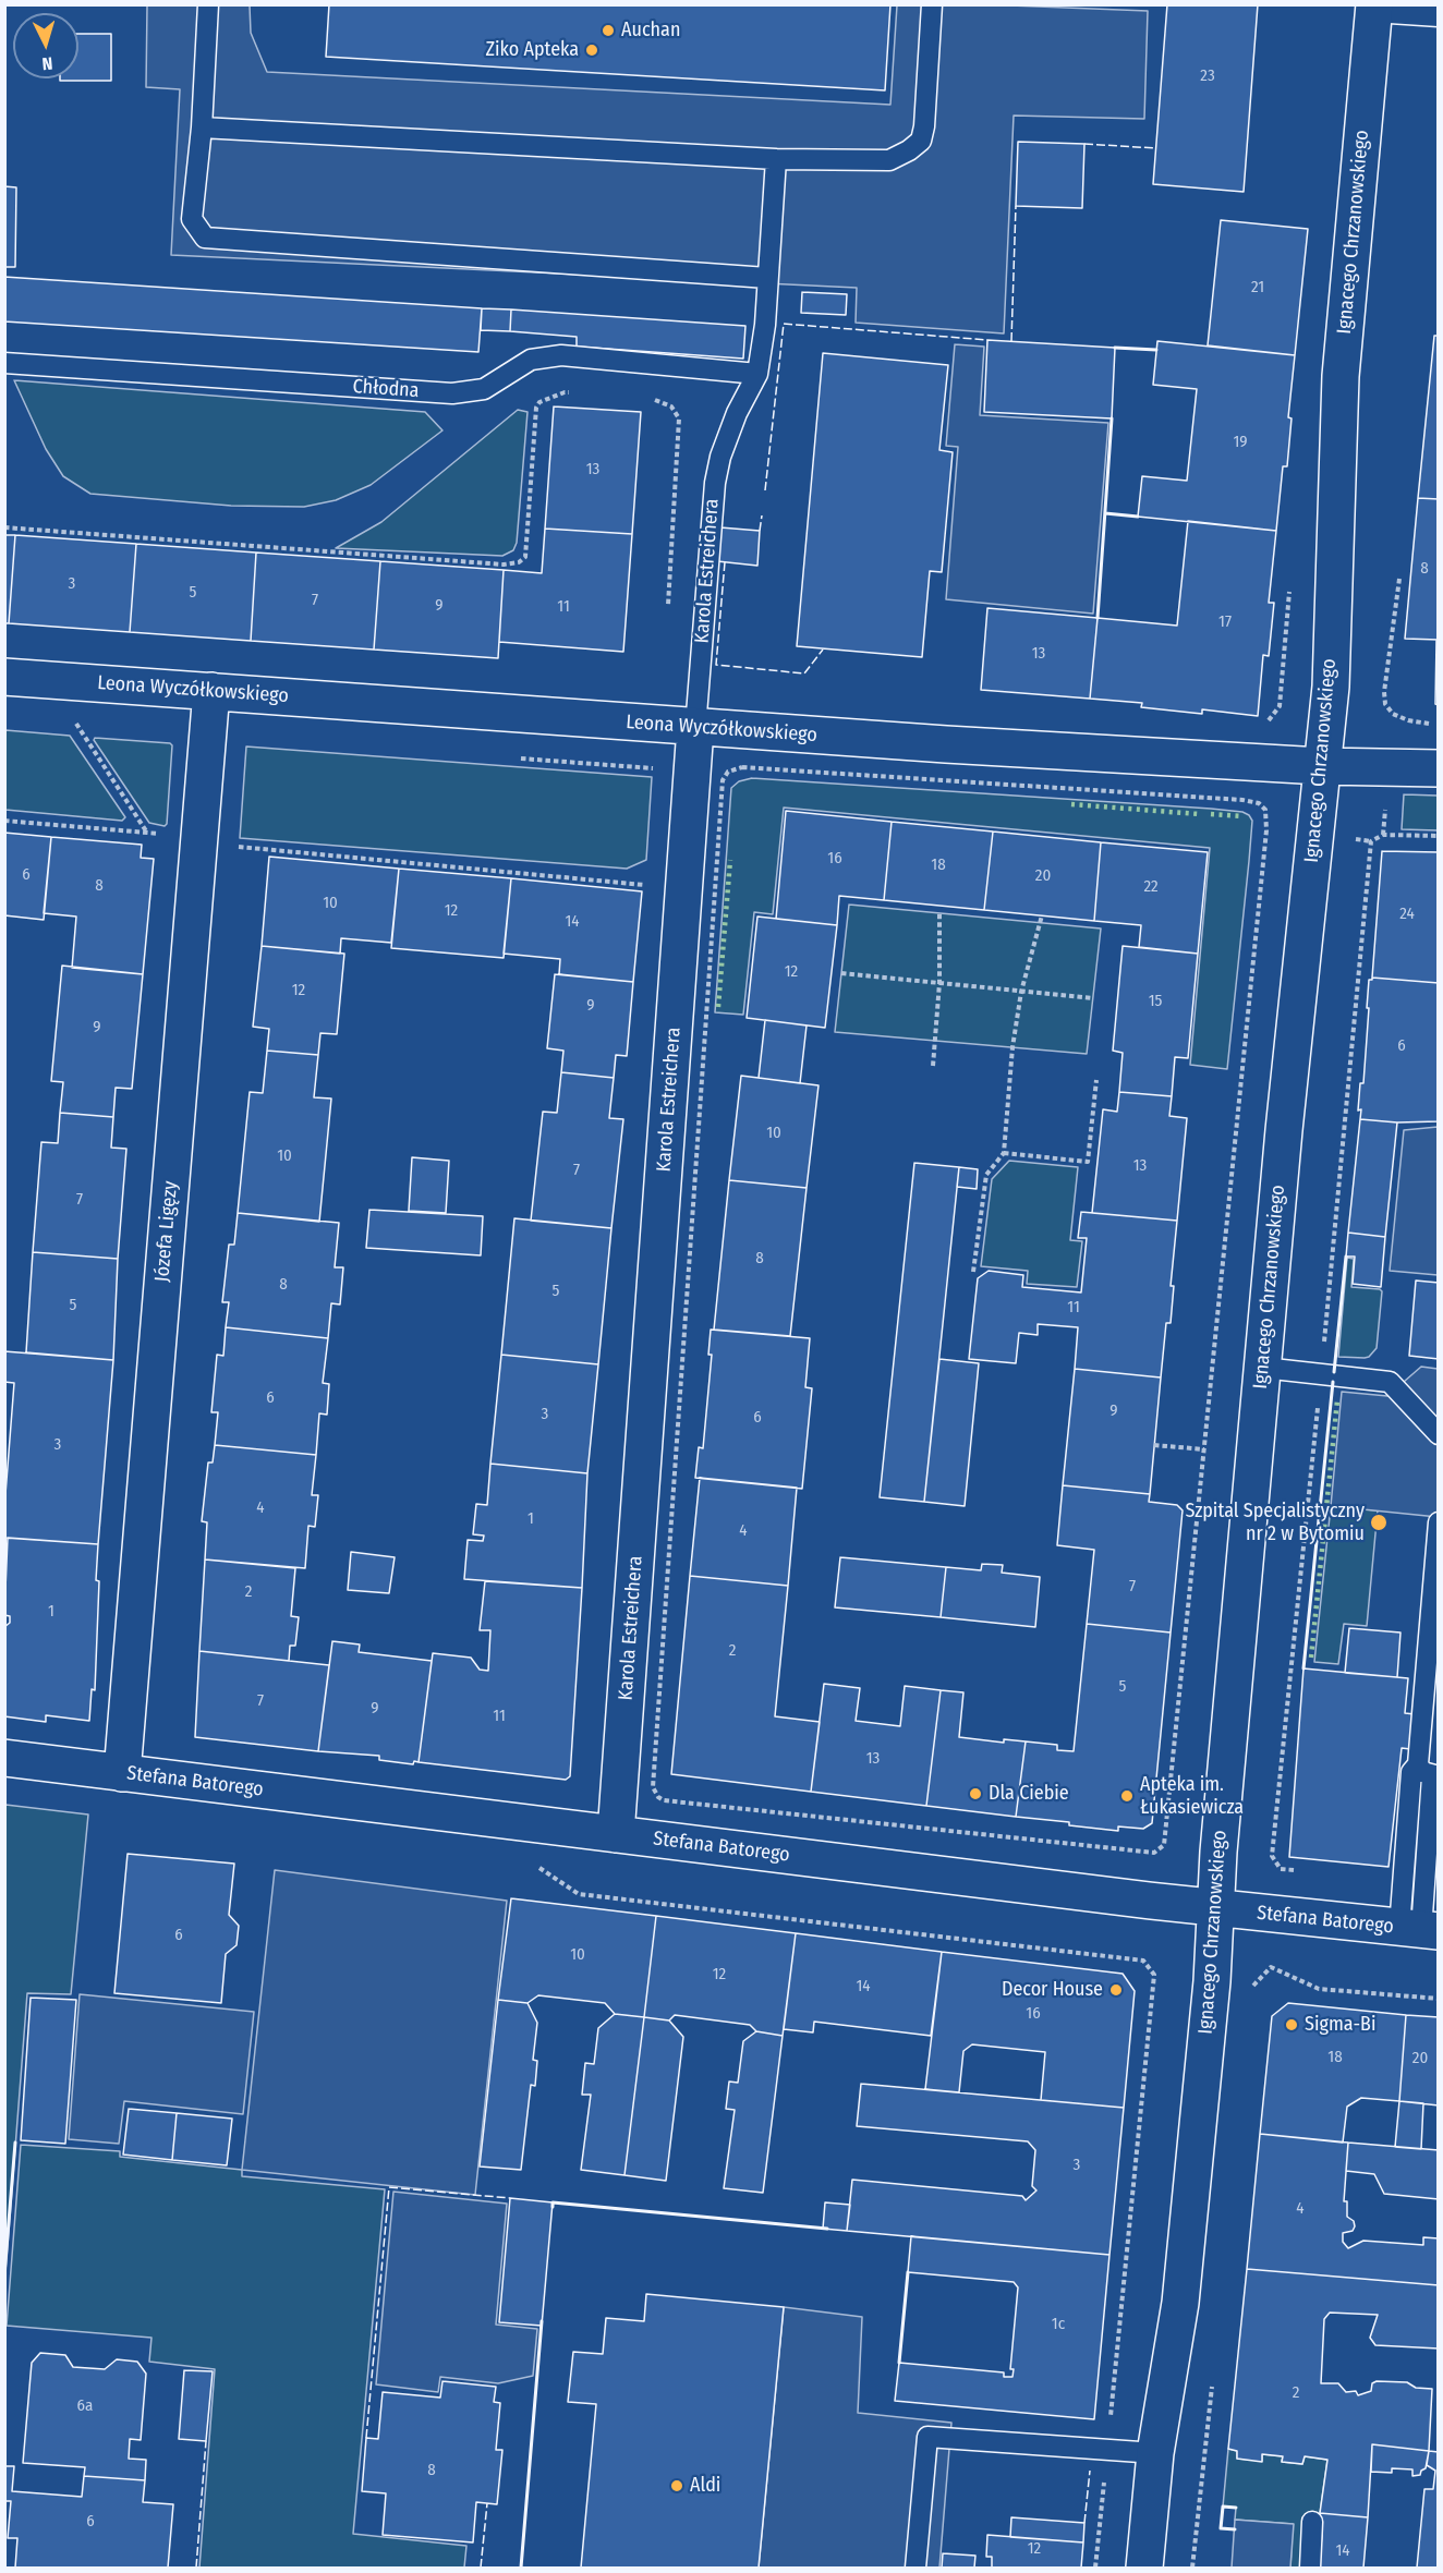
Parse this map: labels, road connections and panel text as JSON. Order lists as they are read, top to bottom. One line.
{"streets":{"street":["Ignacego Chrzanowskiego","Karola Estreichera","Leona Wyczółkowskiego","Józefa Ligęzy","Stefana Batorego"],"lane":["Chłodna"]},"crossings":[["Ignacego Chrzanowskiego","Leona Wyczółkowskiego"],["Ignacego Chrzanowskiego","Stefana Batorego"],["Chłodna","Karola Estreichera"],["Karola Estreichera","Leona Wyczółkowskiego"],["Karola Estreichera","Stefana Batorego"],["Leona Wyczółkowskiego","Józefa Ligęzy"],["Józefa Ligęzy","Stefana Batorego"]],"places":["Auchan","Ziko Apteka","Szpital Specjalistyczny nr 2 w Bytomiu","Dla Ciebie","Apteka im. Łukasiewicza","Decor House","Sigma-Bi","Aldi"],"house_numbers":["23","21","19","13","8","3","5","7","9","11","17","13","16","18","6","20","8","22","10","12","24","14","12","12","15","9","9","6","10","10","13","7","7","8","8","5","5","11","6","9","3","6","3","4","1","4","7","2","1","2","5","7","9","11","13","6","10","12","14","16","18","20","3","4","1c","2","6a","8","6","12","14"],"north":"bottom"}
